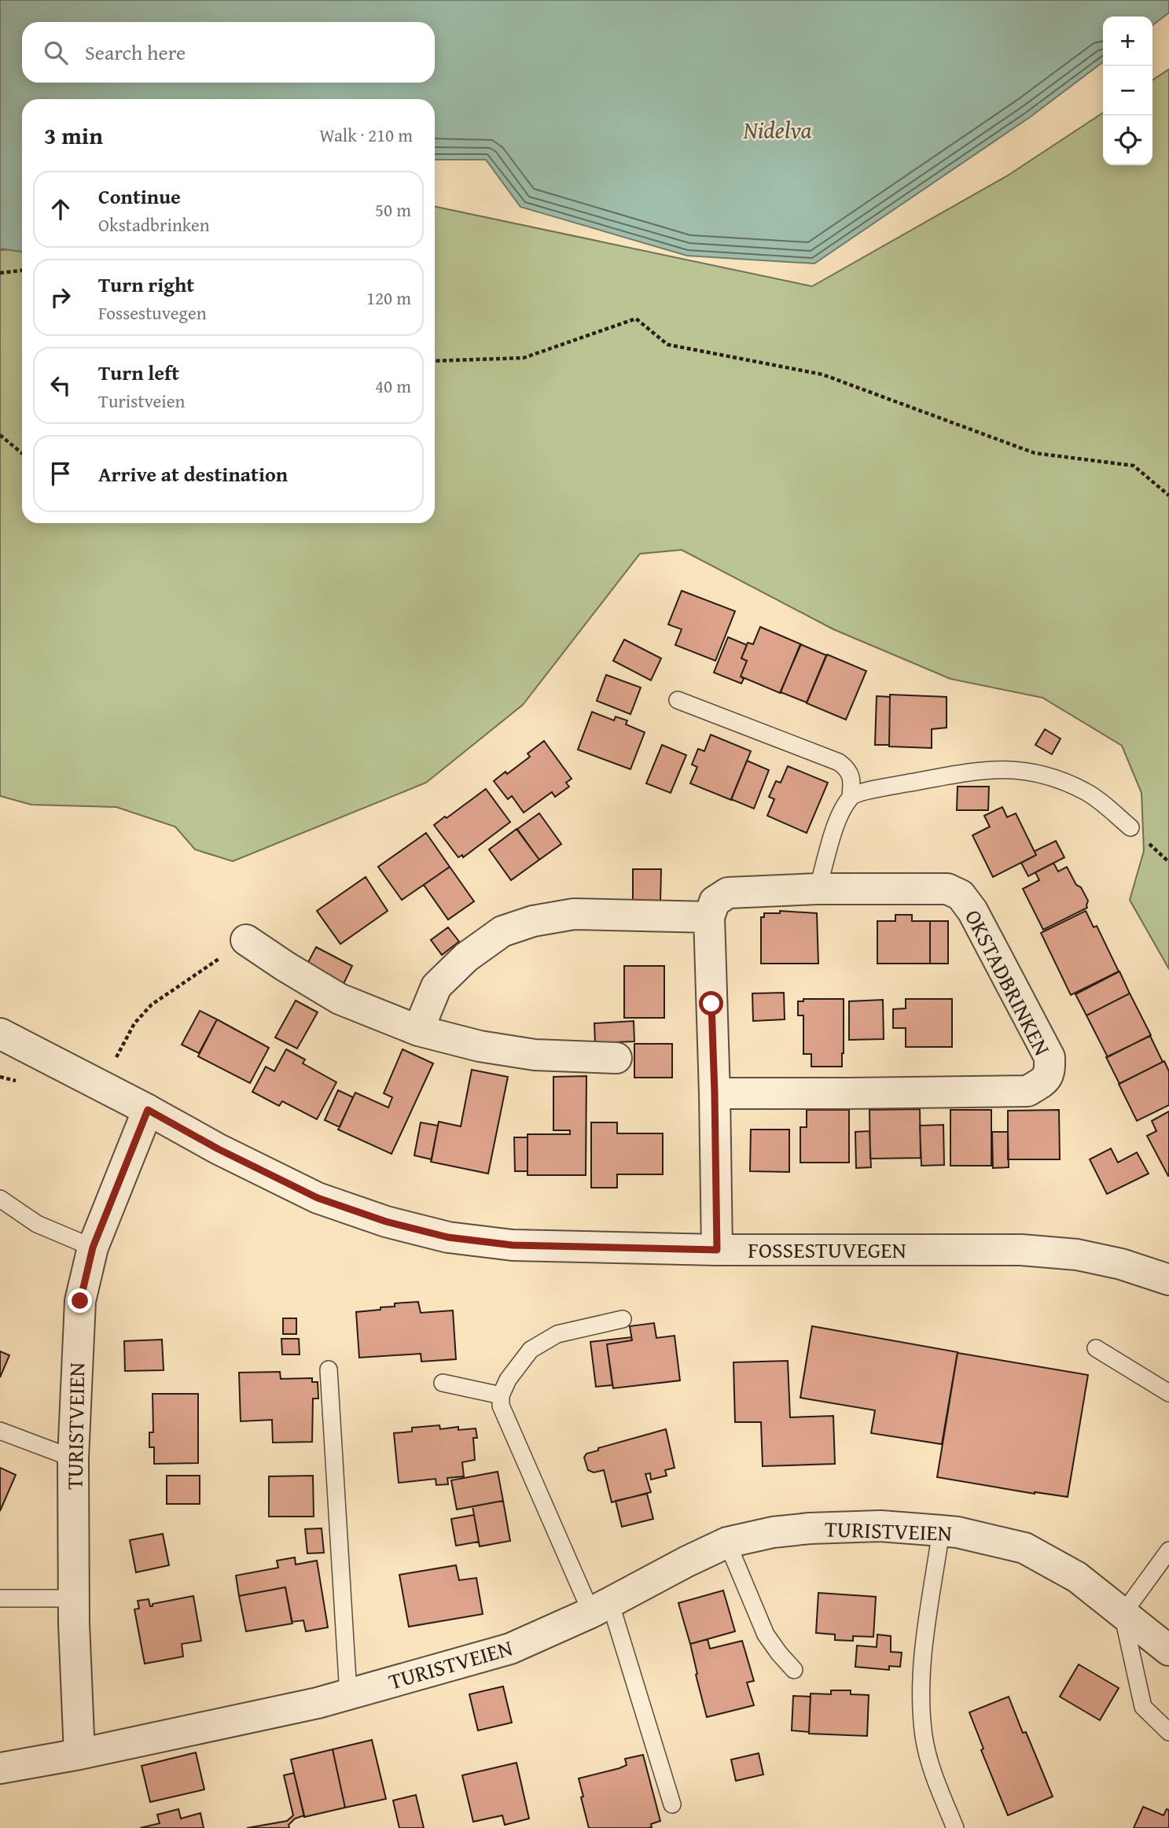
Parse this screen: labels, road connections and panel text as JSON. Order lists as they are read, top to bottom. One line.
{"streets":{"street":["OKSTADBRINKEN","FOSSESTUVEGEN","TURISTVEIEN"]},"crossings":[["FOSSESTUVEGEN","TURISTVEIEN"]],"water":["Nidelva"],"page":{"map_buttons":["+","−"],"search":"Search here","heading":["3 min","Walk · 210 m"],"list":[["Continue","Okstadbrinken","50 m"],["Turn right","Fossestuvegen","120 m"],["Turn left","Turistveien","40 m"],"Arrive at destination"]}}
